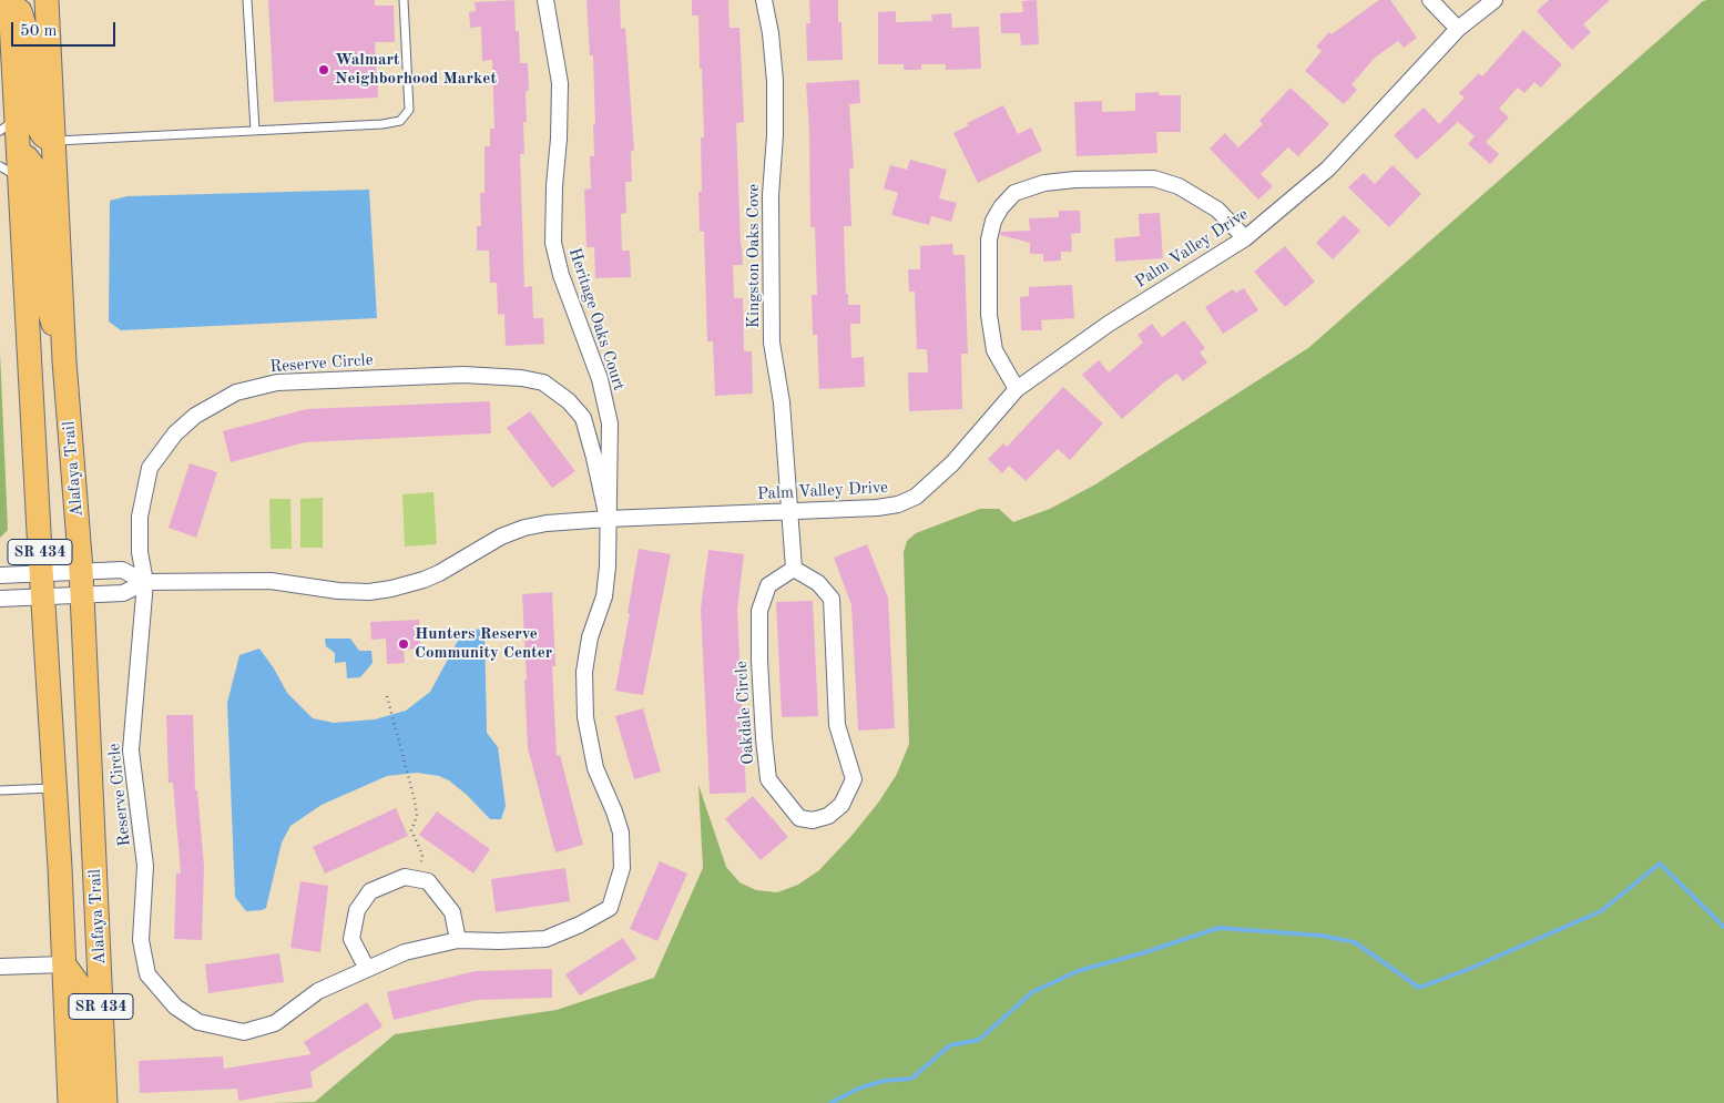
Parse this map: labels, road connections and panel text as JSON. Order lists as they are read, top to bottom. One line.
{"streets":{"main road":["Alafaya Trail","SR 434"],"street":["Palm Valley Drive","Kingston Oaks Cove","Heritage Oaks Court","Reserve Circle","Oakdale Circle"]},"crossings":[["Palm Valley Drive","Kingston Oaks Cove"],["Palm Valley Drive","Heritage Oaks Court"],["Palm Valley Drive","Reserve Circle"],["Palm Valley Drive","Alafaya Trail"],["Palm Valley Drive","SR 434"],["Heritage Oaks Court","Reserve Circle"]],"places":["Walmart Neighborhood Market","Hunters Reserve Community Center"],"scale_bar":"50 m"}
